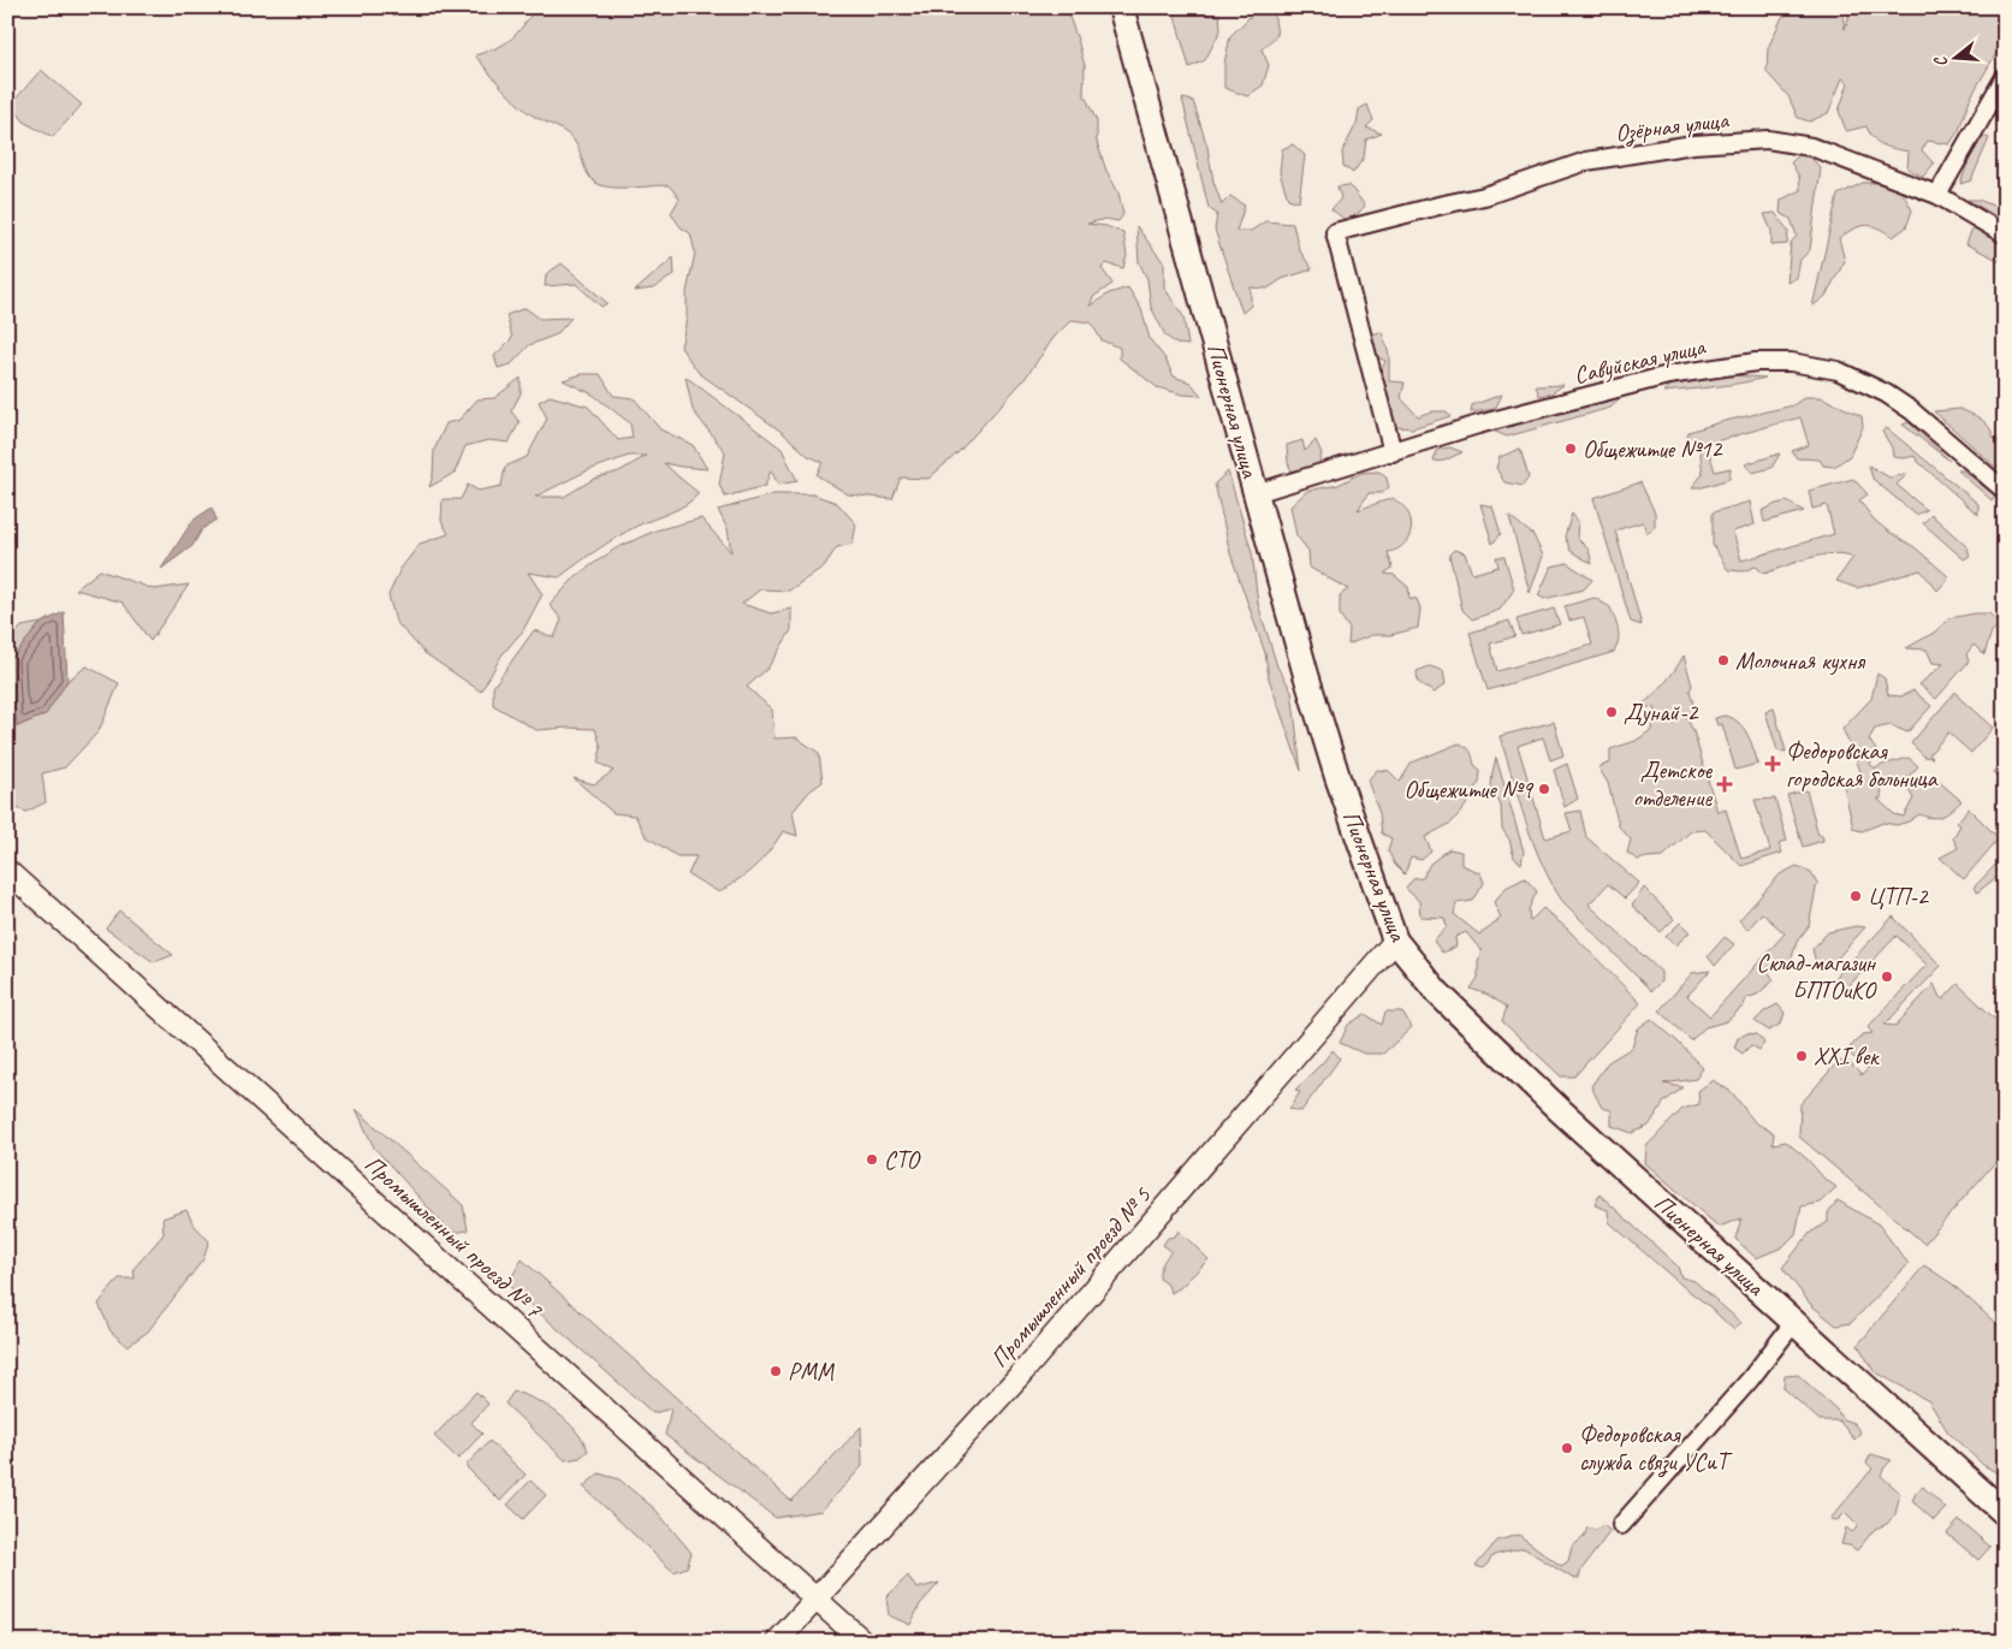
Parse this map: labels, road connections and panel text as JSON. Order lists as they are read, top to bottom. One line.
{"streets":{"main road":["Пионерная улица"],"street":["Озёрная улица","Савуйская улица","Промышленный проезд № 7","Промышленный проезд № 5"]},"crossings":[["Озёрная улица","Савуйская улица"],["Савуйская улица","Пионерная улица"],["Пионерная улица","Промышленный проезд № 5"],["Промышленный проезд № 7","Промышленный проезд № 5"]],"places":{"other":["Общежитие №12","Молочная кухня","Дунай-2","Общежитие №9","ЦТП-2","Склад-магазин БПТОиКО","XXI век","СТО","РММ","Федоровская служба связи УСиТ"],"health":["Федоровская городская больница","Детское отделение"]},"north":"left"}
